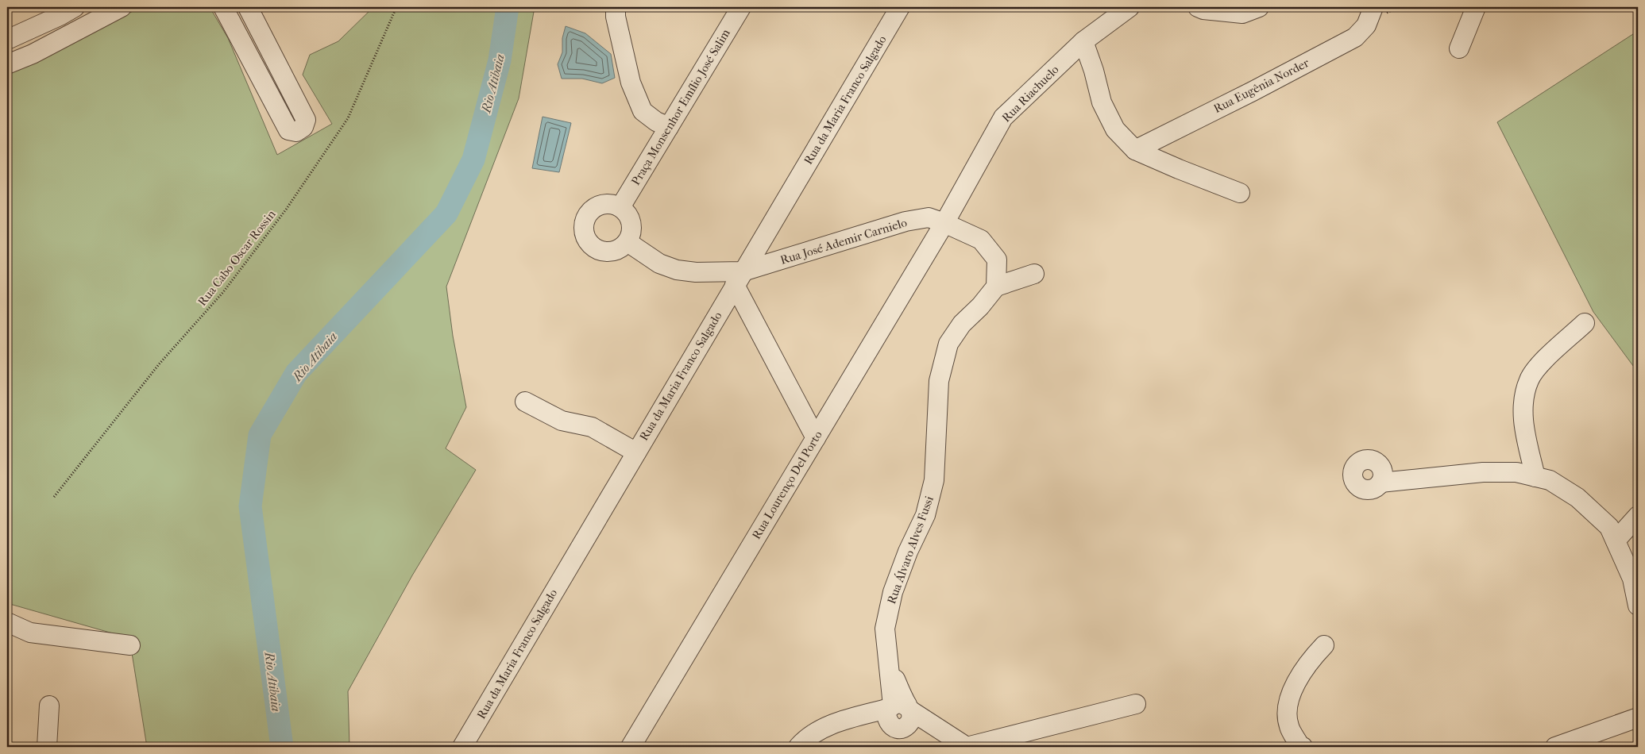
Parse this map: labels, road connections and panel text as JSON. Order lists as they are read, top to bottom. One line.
{"streets":{"street":["Rua Eugênia Norder","Rua Riachuelo","Rua da Maria Franco Salgado","Praça Monsenhor Emílio José Salim","Rua José Ademir Carnielo","Rua Lourenço Del Porto","Rua Álvaro Alves Fussi"],"path":["Rua Cabo Oscar Rossin"]},"crossings":[["Rua Riachuelo","Rua José Ademir Carnielo"],["Rua Riachuelo","Rua Lourenço Del Porto"],["Rua da Maria Franco Salgado","Rua José Ademir Carnielo"],["Praça Monsenhor Emílio José Salim","Rua José Ademir Carnielo"],["Rua José Ademir Carnielo","Rua Lourenço Del Porto"]],"water":["Rio Atibaia"]}
